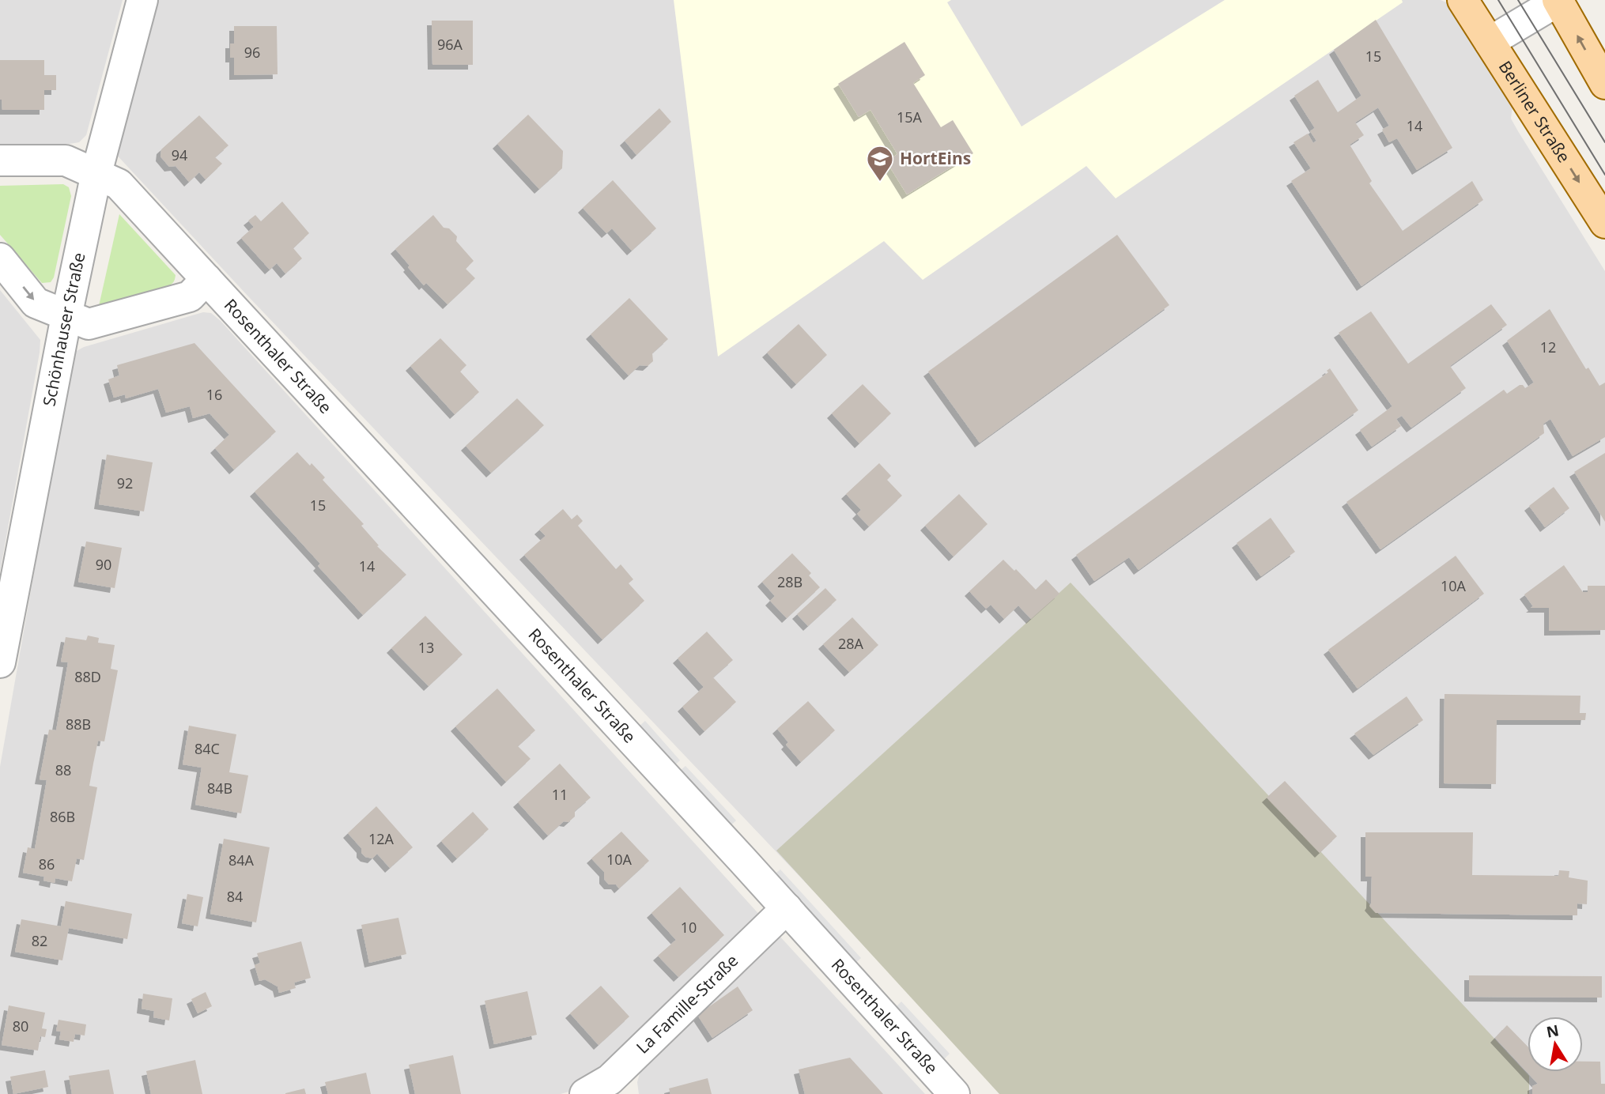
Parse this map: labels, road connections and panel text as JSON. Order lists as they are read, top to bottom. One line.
{"streets":{"main road":["Berliner Straße"],"street":["Schönhauser Straße","Rosenthaler Straße","La Famille-Straße"]},"crossings":[["Schönhauser Straße","Rosenthaler Straße"],["Rosenthaler Straße","La Famille-Straße"]],"places":{"school or university":["HortEins"]},"house_numbers":["96A","96","15","15A","14","94","12","16","92","15","90","14","28B","10A","28A","13","88D","88B","84C","88","84B","11","86B","12A","10A","84A","86","84","10","82","80"],"north":"top"}
